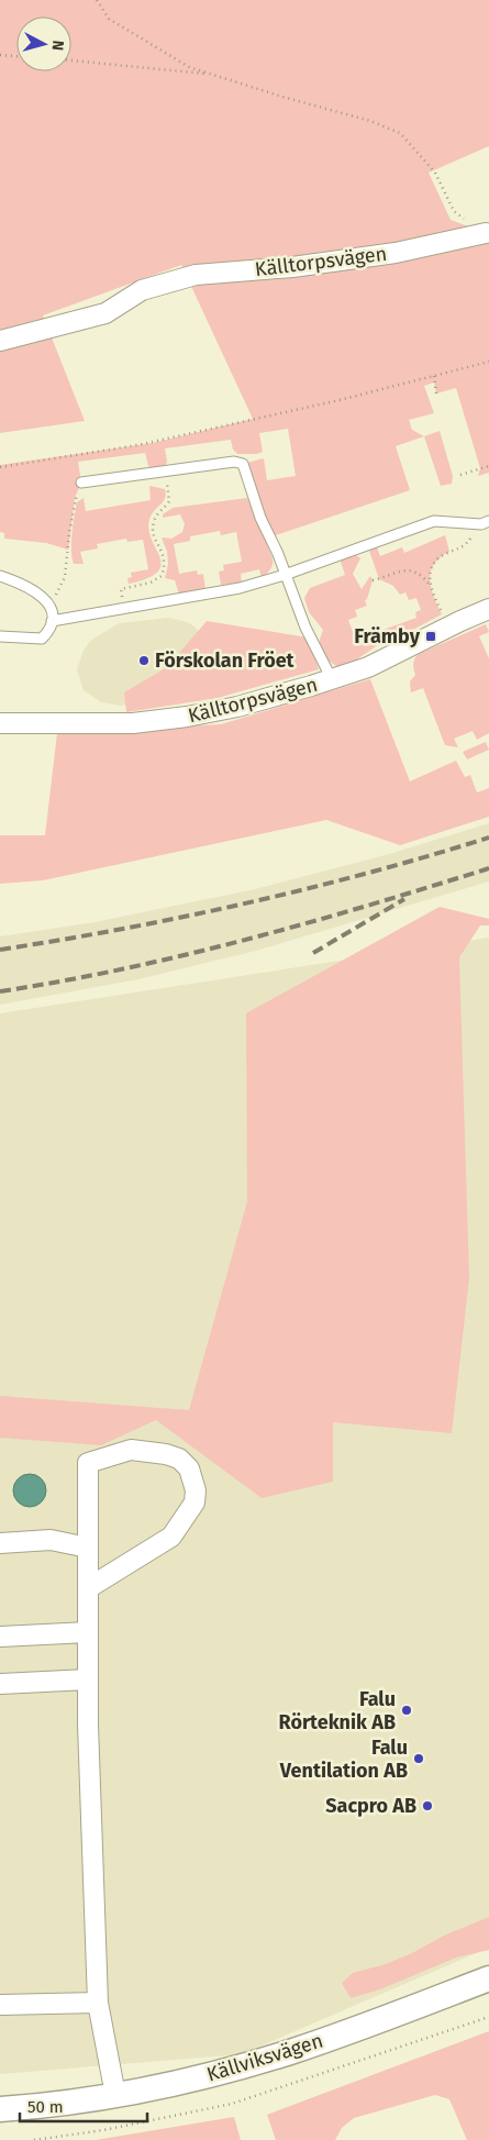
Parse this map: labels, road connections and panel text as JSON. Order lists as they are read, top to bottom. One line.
{"streets":{"street":["Källtorpsvägen","Källviksvägen"]},"places":{"transit":["Främby"],"other":["Förskolan Fröet","Falu Rörteknik AB","Falu Ventilation AB","Sacpro AB"]},"scale_bar":"50 m","north":"right"}
